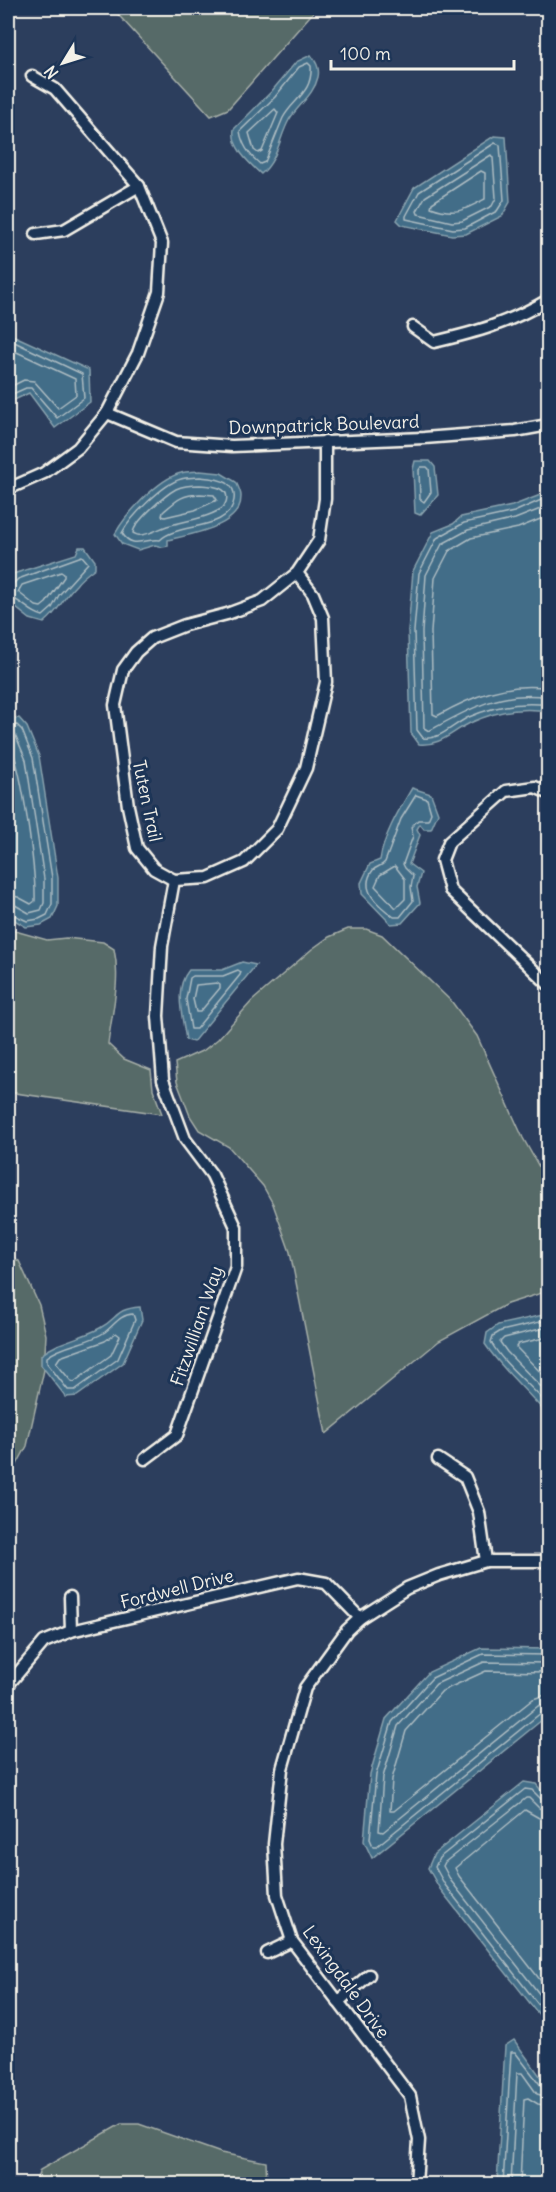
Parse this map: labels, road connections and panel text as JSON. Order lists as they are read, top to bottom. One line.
{"streets":{"street":["Downpatrick Boulevard","Tuten Trail","Fitzwilliam Way","Fordwell Drive","Lexingdale Drive"]},"crossings":[["Downpatrick Boulevard","Tuten Trail"],["Tuten Trail","Fitzwilliam Way"],["Fordwell Drive","Lexingdale Drive"]],"scale_bar":"100 m","north":"bottom left"}
